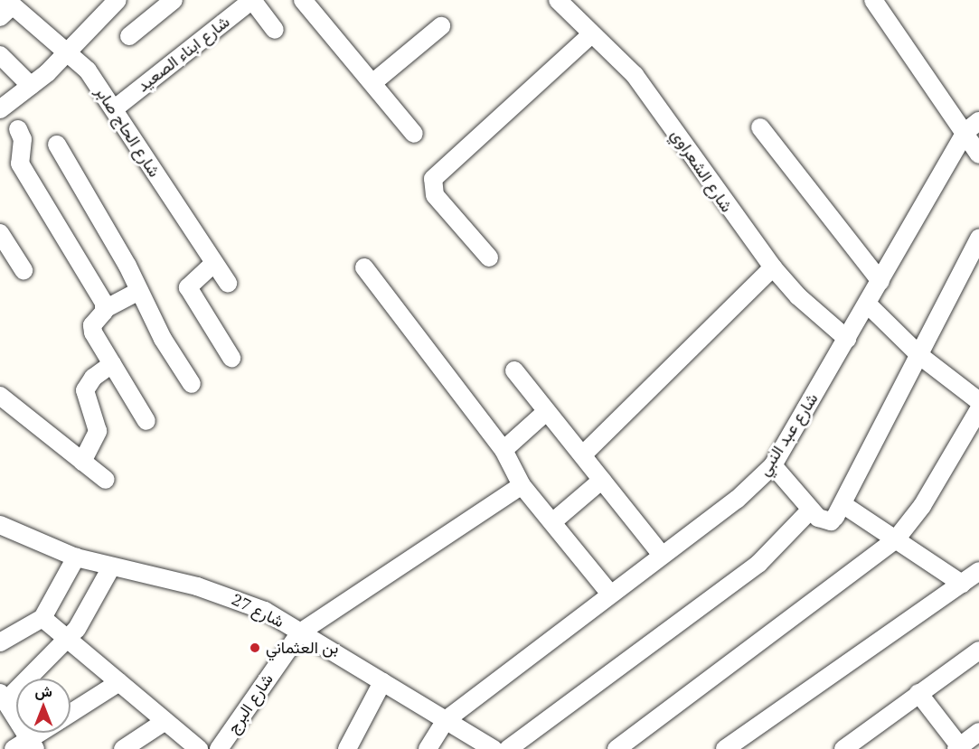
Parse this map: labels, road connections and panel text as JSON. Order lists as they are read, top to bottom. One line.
{"streets":{"street":["شارع ابناء الصعيد","شارع الحاج صابر","شارع الشعراوي","شارع عبد النبي","شارع 27","شارع البرج"]},"crossings":[["شارع ابناء الصعيد","شارع الحاج صابر"],["شارع الشعراوي","شارع عبد النبي"],["شارع عبد النبي","شارع 27"],["شارع 27","شارع البرج"]],"places":["بن العثماني"],"north":"top"}
